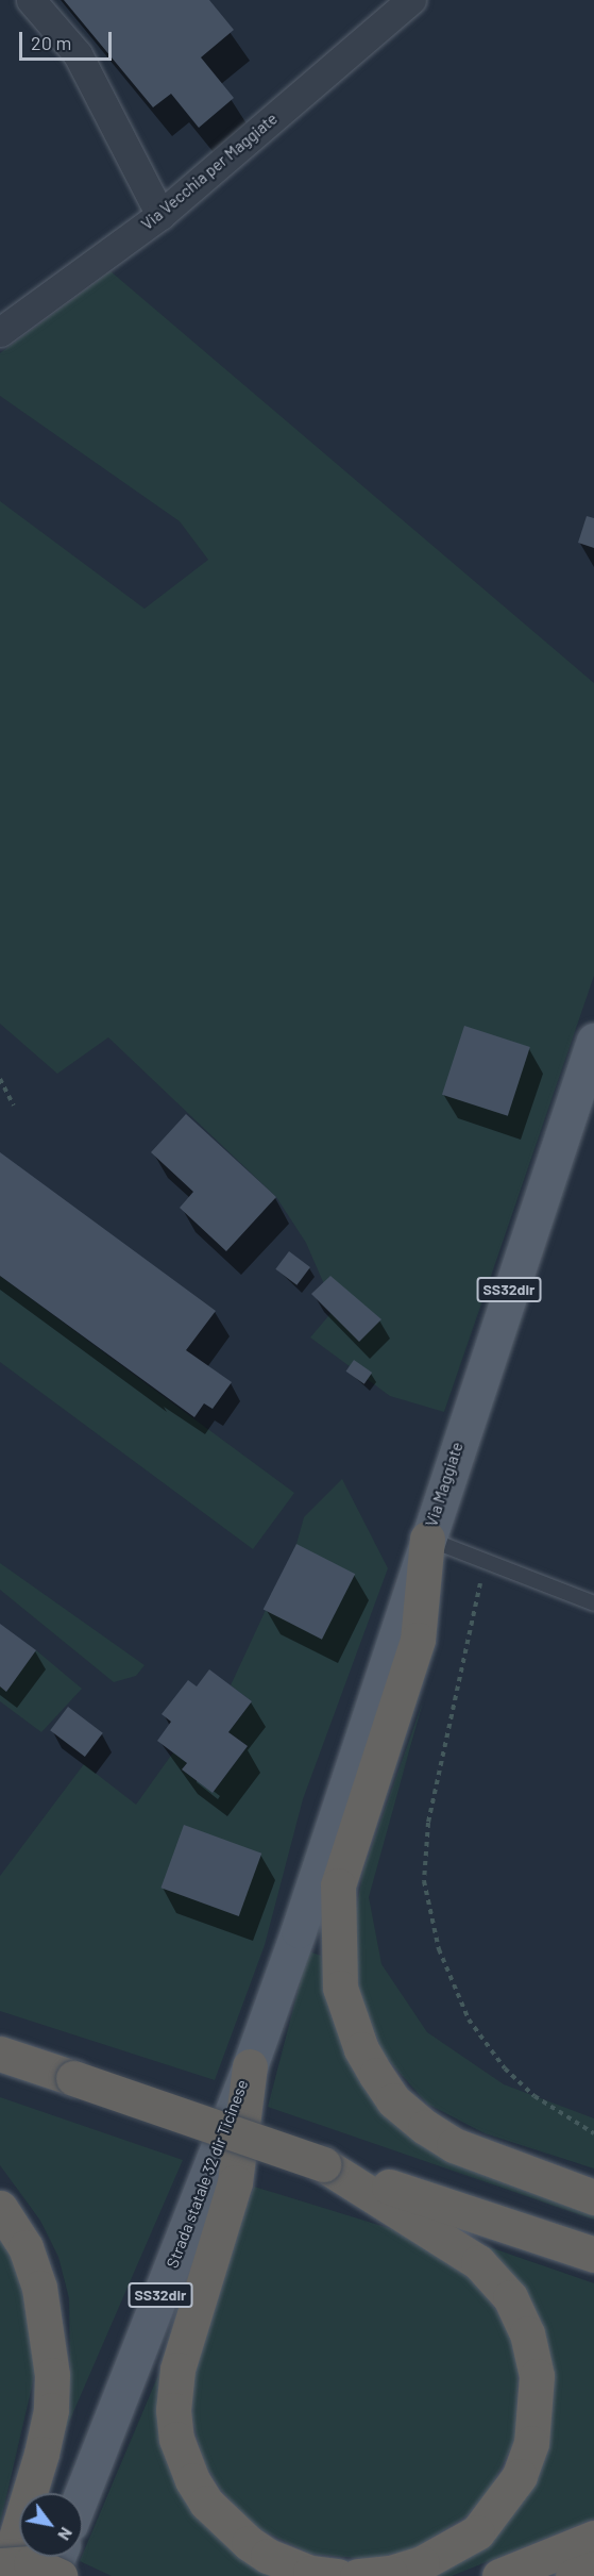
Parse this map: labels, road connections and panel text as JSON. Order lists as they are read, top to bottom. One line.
{"streets":{"main road":["SS32dir","Via Maggiate","Strada statale 32 dir Ticinese"],"street":["Via Vecchia per Maggiate"]},"crossings":[["Via Maggiate","Strada statale 32 dir Ticinese"]],"scale_bar":"20 m","north":"bottom right"}
